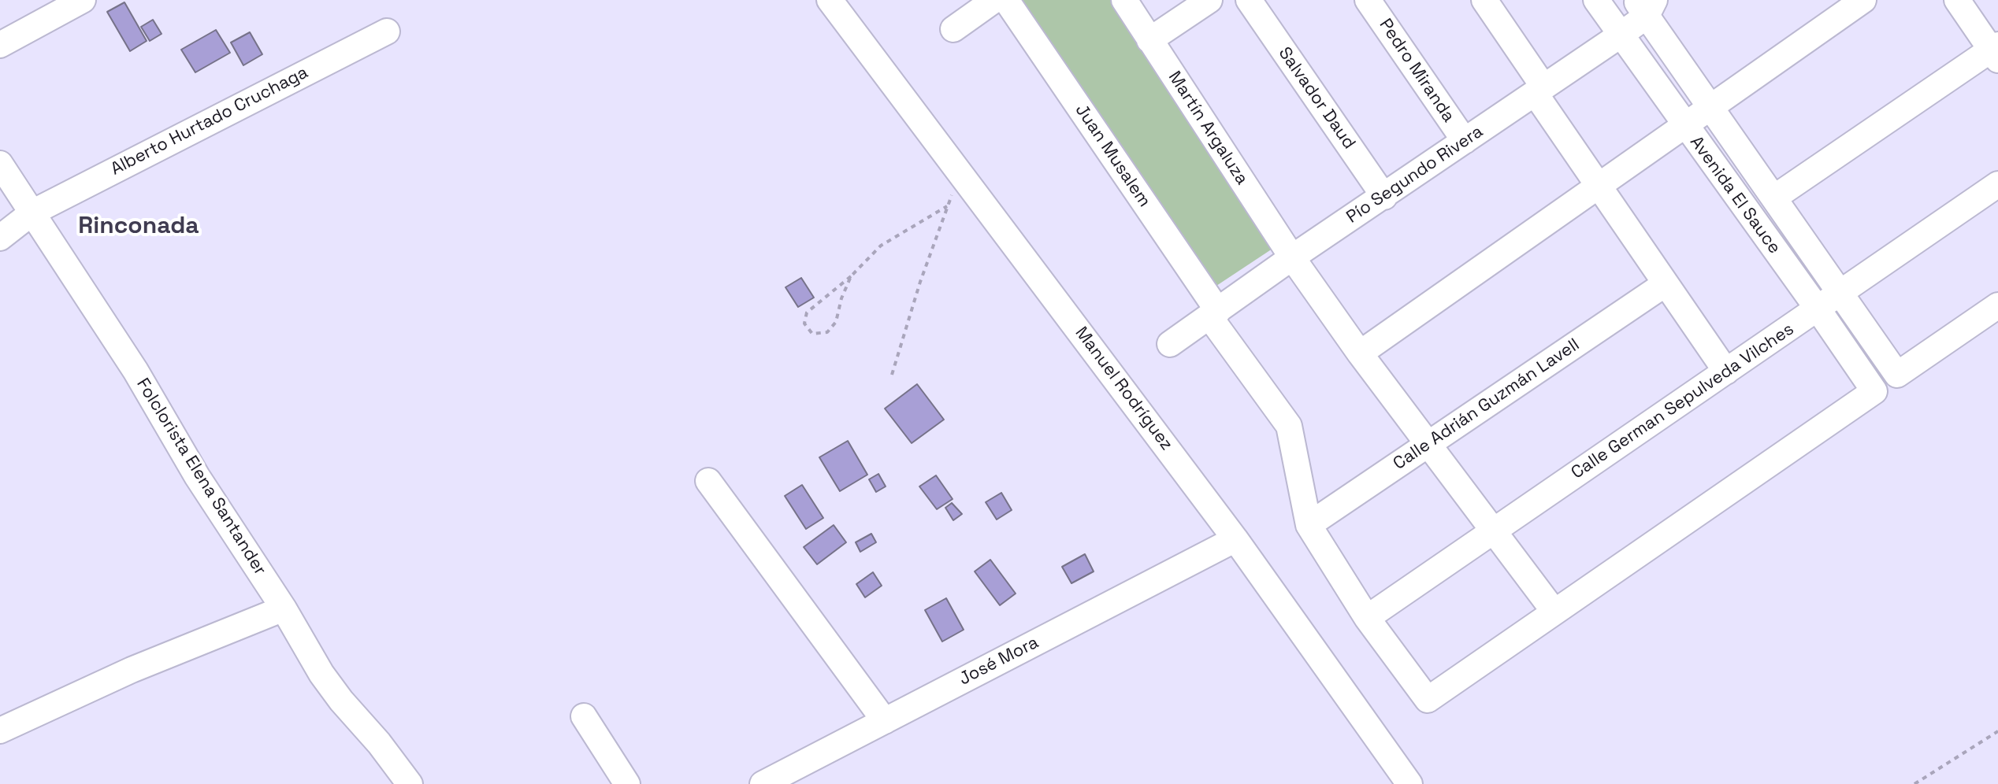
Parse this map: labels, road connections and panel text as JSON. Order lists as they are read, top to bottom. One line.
{"streets":{"street":["Pedro Miranda","Salvador Daud","Alberto Hurtado Cruchaga","Martín Argaluza","Juan Musalem","Pío Segundo Rivera","Avenida El Sauce","Manuel Rodríguez","Calle German Sepulveda Vilches","Calle Adrián Guzmán Lavell","Folclorista Elena Santander","José Mora"]},"crossings":[["Pedro Miranda","Pío Segundo Rivera"],["Salvador Daud","Pío Segundo Rivera"],["Alberto Hurtado Cruchaga","Folclorista Elena Santander"],["Martín Argaluza","Pío Segundo Rivera"],["Martín Argaluza","Avenida El Sauce"],["Martín Argaluza","Calle German Sepulveda Vilches"],["Martín Argaluza","Calle Adrián Guzmán Lavell"],["Juan Musalem","Pío Segundo Rivera"],["Juan Musalem","Calle Adrián Guzmán Lavell"],["Pío Segundo Rivera","Avenida El Sauce"],["Avenida El Sauce","Calle German Sepulveda Vilches"],["Manuel Rodríguez","José Mora"]],"districts":["Rinconada"]}
